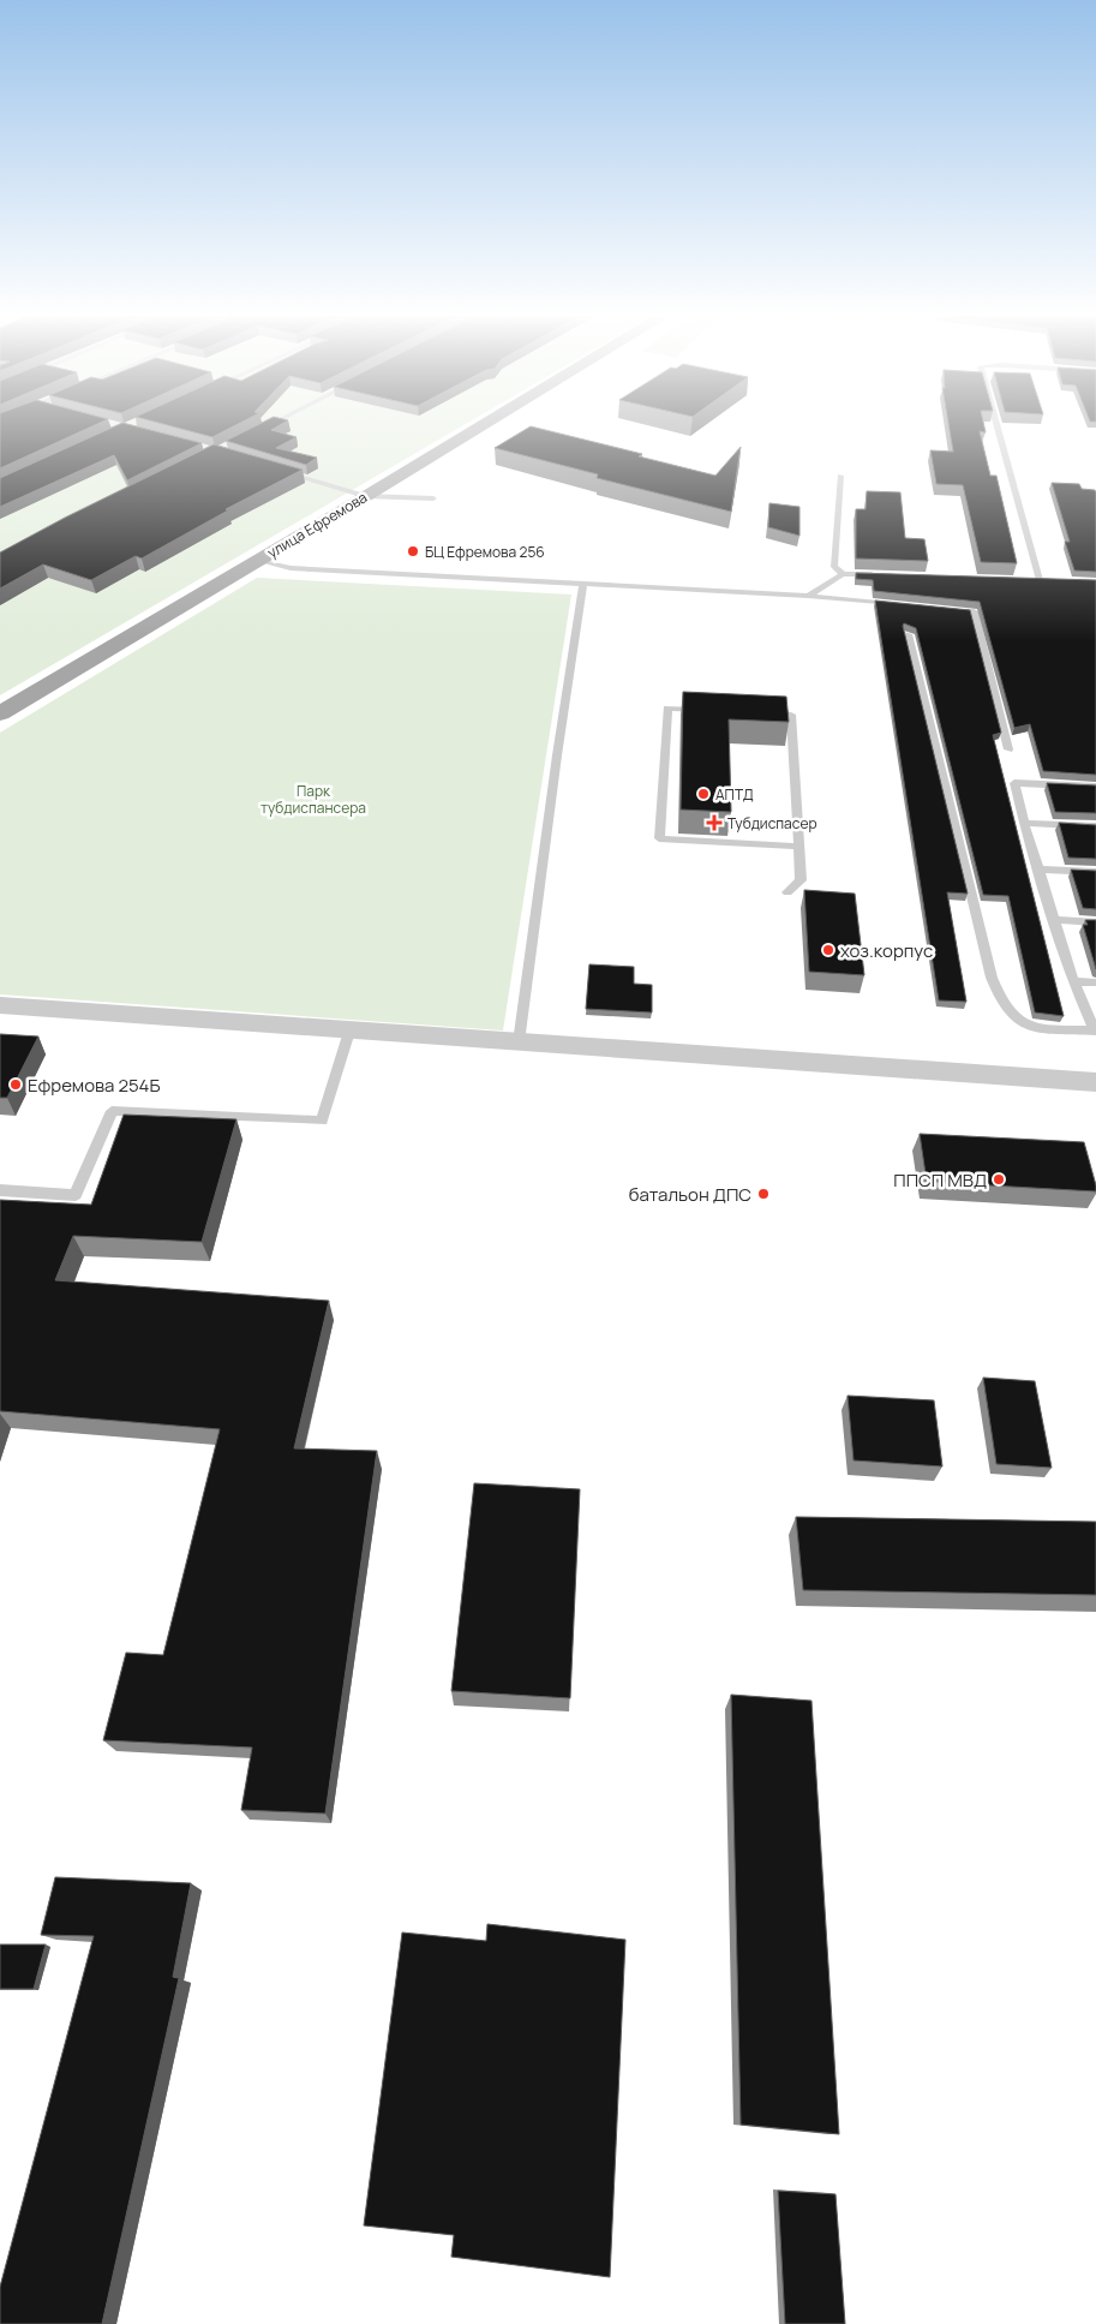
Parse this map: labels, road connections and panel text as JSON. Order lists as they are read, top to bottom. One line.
{"streets":{"main road":["улица Ефремова"]},"parks":["Парк тубдиспансера"],"places":{"other":["БЦ Ефремова 256","АПТД","хоз.корпус","Ефремова 254Б","ППСП МВД","батальон ДПС"],"health":["Тубдиспасер"]}}
